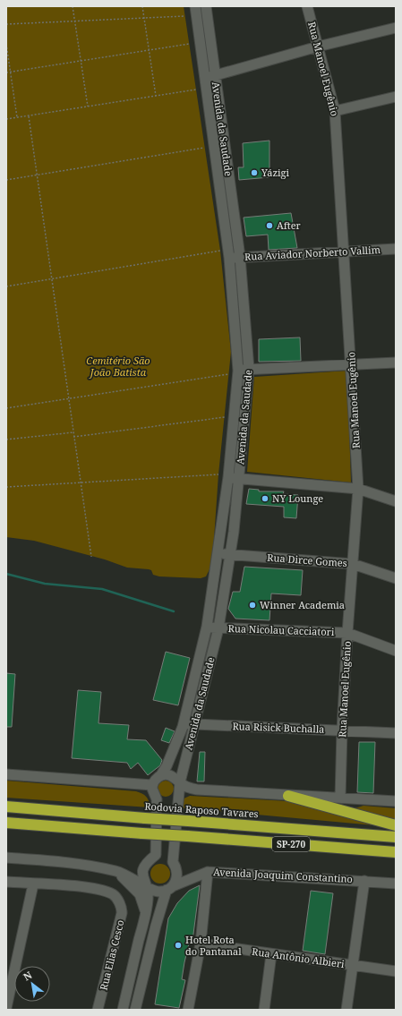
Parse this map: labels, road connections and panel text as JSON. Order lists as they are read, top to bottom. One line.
{"streets":{"highway":["Rodovia Raposo Tavares","SP-270"],"street":["Rua Manoel Eugênio","Avenida da Saudade","Rua Aviador Norberto Vallim","Rua Dirce Gomes","Rua Nicolau Cacciatori","Rua Risick Buchalla","Avenida Joaquim Constantino","Rua Elias Cesco","Rua Antônio Albieri"]},"crossings":[["Rua Manoel Eugênio","Rua Aviador Norberto Vallim"],["Rua Manoel Eugênio","Rua Dirce Gomes"],["Rua Manoel Eugênio","Rua Nicolau Cacciatori"],["Rua Manoel Eugênio","Rua Risick Buchalla"],["Avenida da Saudade","Rua Aviador Norberto Vallim"],["Avenida da Saudade","Rua Dirce Gomes"],["Avenida da Saudade","Rua Nicolau Cacciatori"],["Avenida da Saudade","Rua Risick Buchalla"],["Avenida da Saudade","Avenida Joaquim Constantino"]],"parks":["Cemitério São João Batista"],"places":["Yázigi","After","NY Lounge","Winner Academia","Hotel Rota do Pantanal"],"north":"top left"}
